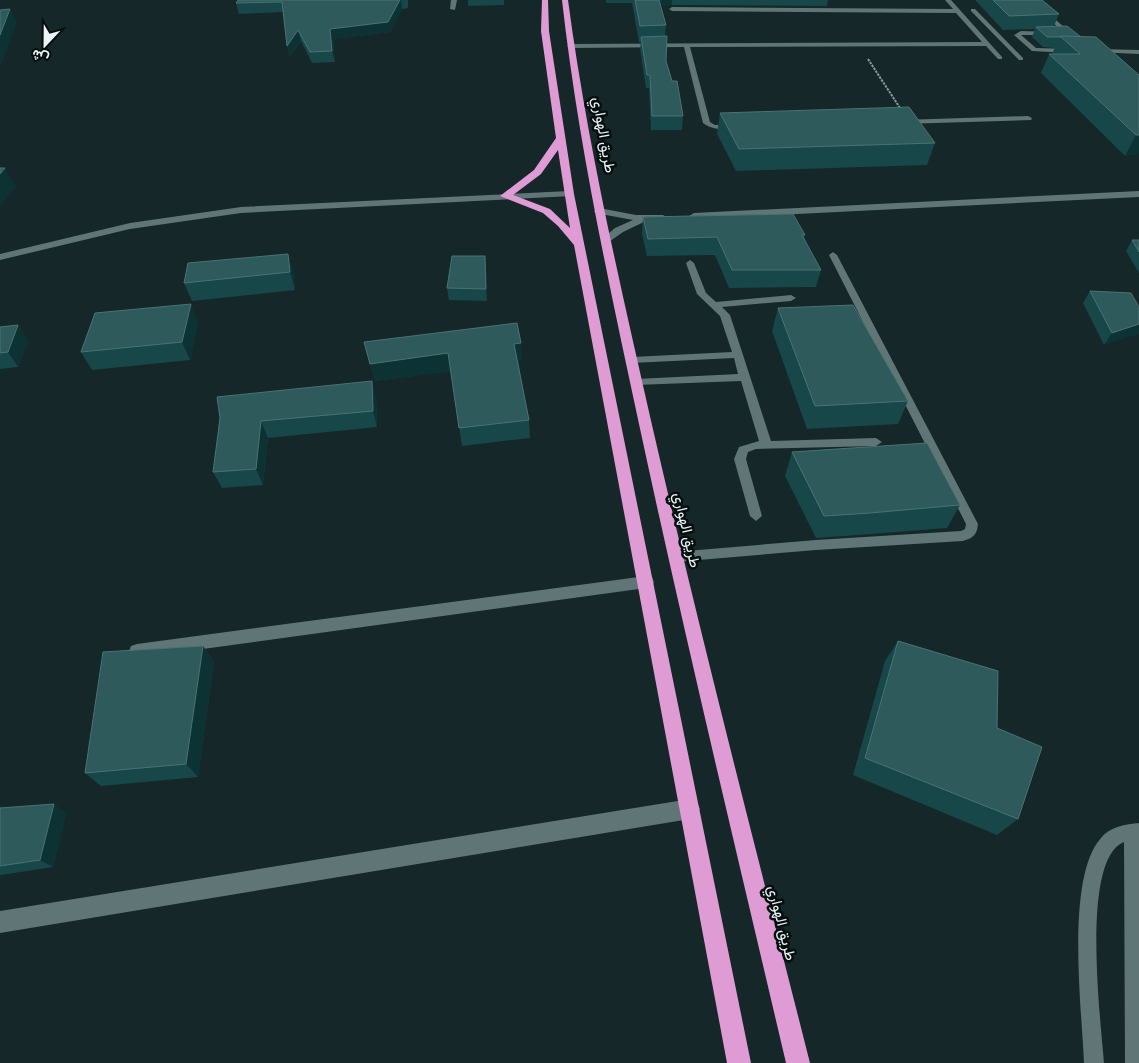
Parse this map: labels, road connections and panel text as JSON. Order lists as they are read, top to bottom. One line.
{"streets":{"highway":["طريق الهواري"]},"north":"bottom"}
